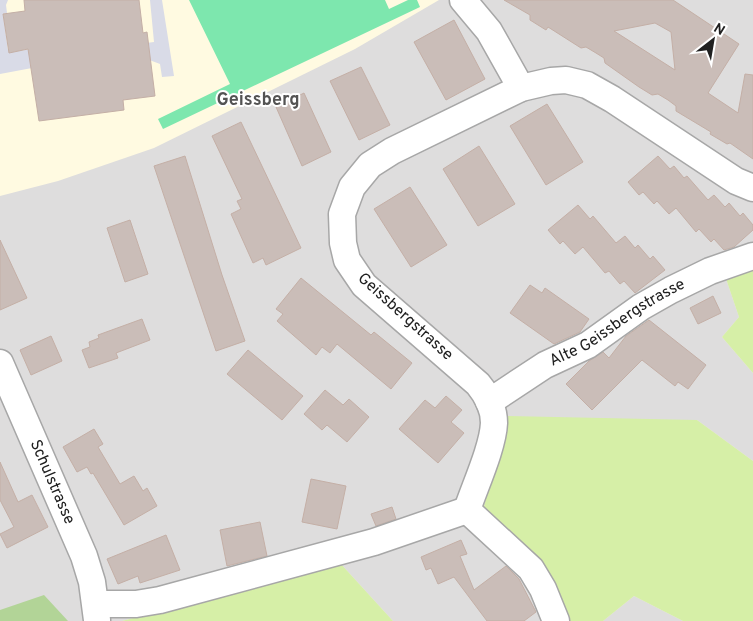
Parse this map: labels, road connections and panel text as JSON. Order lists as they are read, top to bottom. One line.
{"streets":{"street":["Geissbergstrasse","Alte Geissbergstrasse","Schulstrasse"]},"crossings":[["Geissbergstrasse","Alte Geissbergstrasse"]],"districts":["Geissberg"],"north":"top right"}
